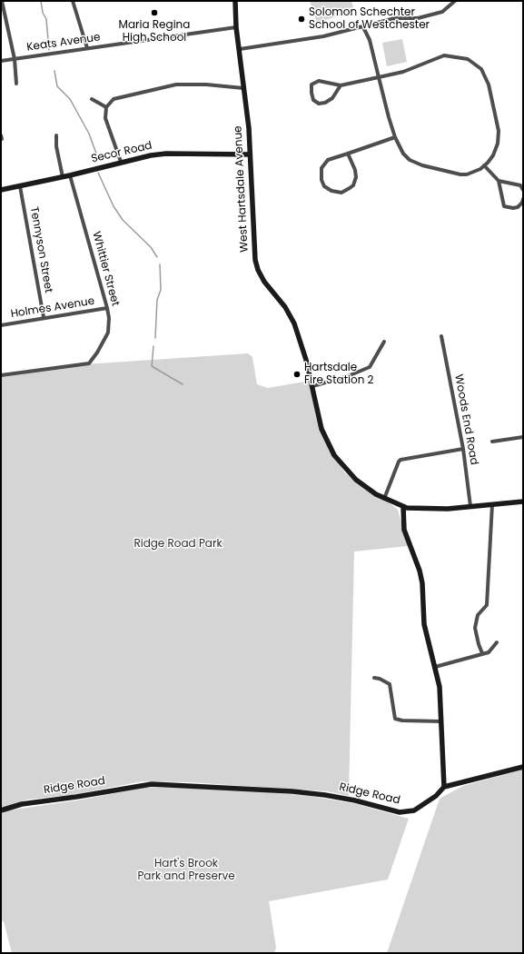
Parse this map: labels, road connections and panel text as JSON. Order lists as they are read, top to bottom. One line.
{"streets":{"street":["Keats Avenue","Secor Road","West Hartsdale Avenue","Tennyson Street","Whittier Street","Holmes Avenue","Woods End Road","Ridge Road"]},"crossings":[["Keats Avenue","West Hartsdale Avenue"],["Secor Road","West Hartsdale Avenue"],["Secor Road","Tennyson Street"],["Secor Road","Whittier Street"],["West Hartsdale Avenue","Woods End Road"],["Tennyson Street","Holmes Avenue"],["Whittier Street","Holmes Avenue"]],"parks":["Ridge Road Park","Hart's Brook Park and Preserve"],"places":["Maria Regina High School","Solomon Schechter School of Westchester","Hartsdale Fire Station 2"]}
